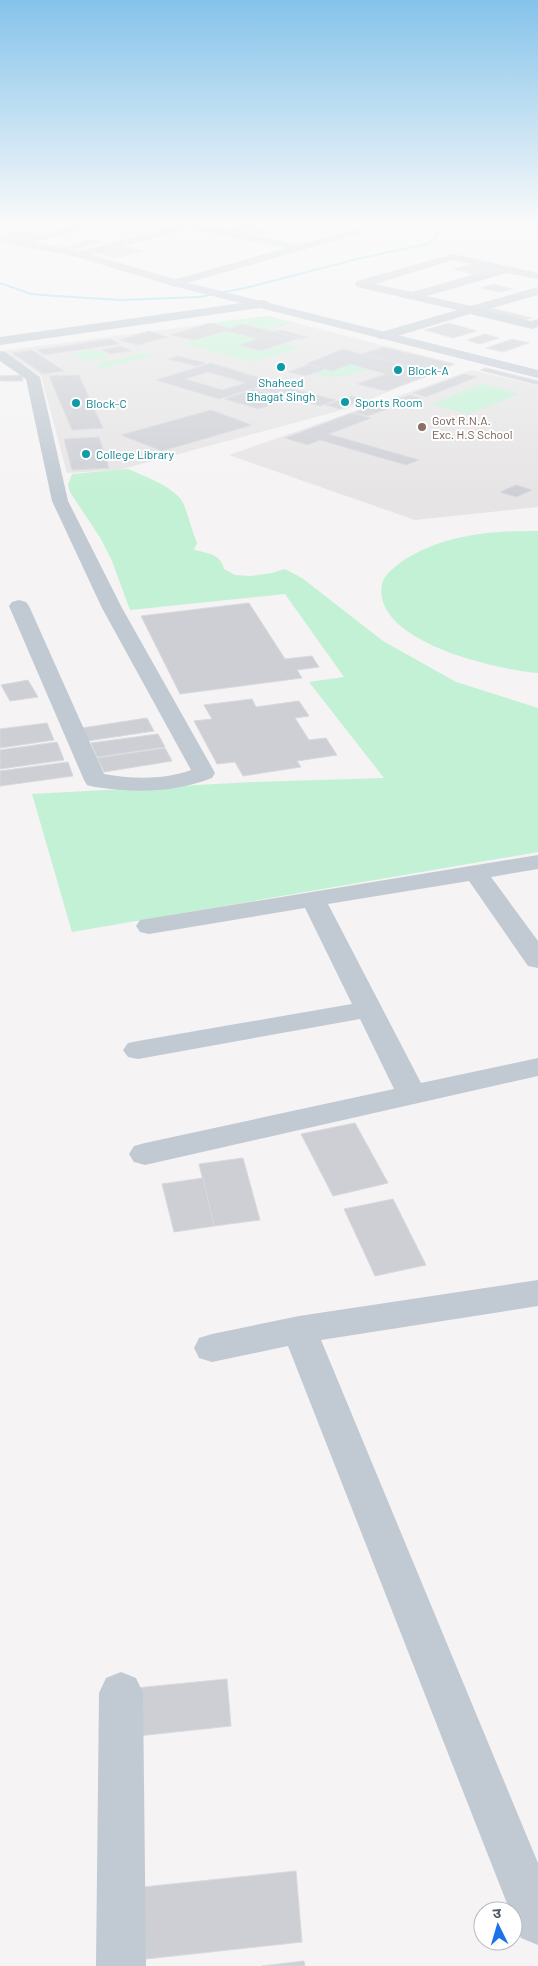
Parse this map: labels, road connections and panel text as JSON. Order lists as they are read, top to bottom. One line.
{"places":["Shaheed Bhagat Singh","Block-A","Sports Room","Block-C","Govt R.N.A. Exc. H.S School","College Library"],"north":"top"}
